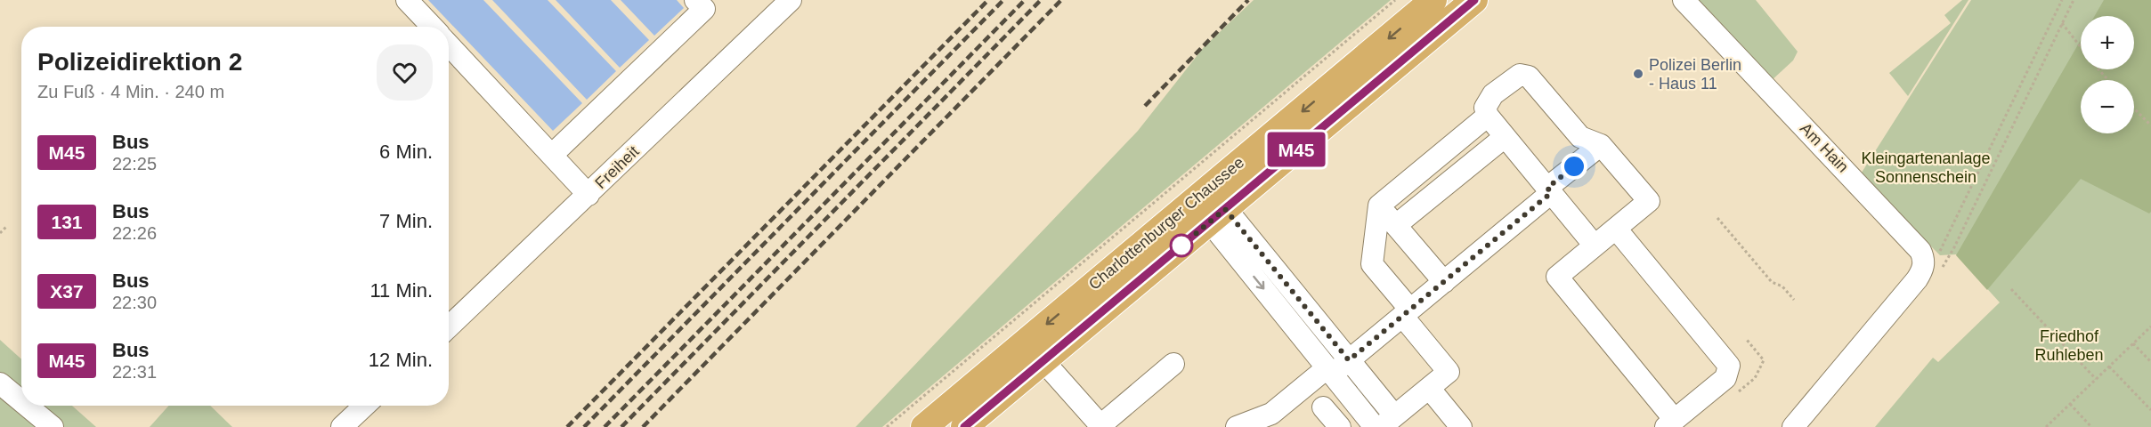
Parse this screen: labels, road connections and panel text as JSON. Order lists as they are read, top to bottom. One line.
{"streets":{"main road":["Charlottenburger Chaussee"],"street":["Am Hain","Freiheit"]},"parks":["Kleingartenanlage Sonnenschein","Friedhof Ruhleben"],"places":["Polizei Berlin - Haus 11"],"lines":["bus line M45"],"page":{"on_map":"M45","map_buttons":["+","−"],"heading":["Polizeidirektion 2","Zu Fuß · 4 Min. · 240 m"],"list":[{"mark":"M45","name":"Bus","note":"22:25","value":"6 Min."},{"mark":"131","name":"Bus","note":"22:26","value":"7 Min."},{"mark":"X37","name":"Bus","note":"22:30","value":"11 Min."},{"mark":"M45","name":"Bus","note":"22:31","value":"12 Min."}]}}
